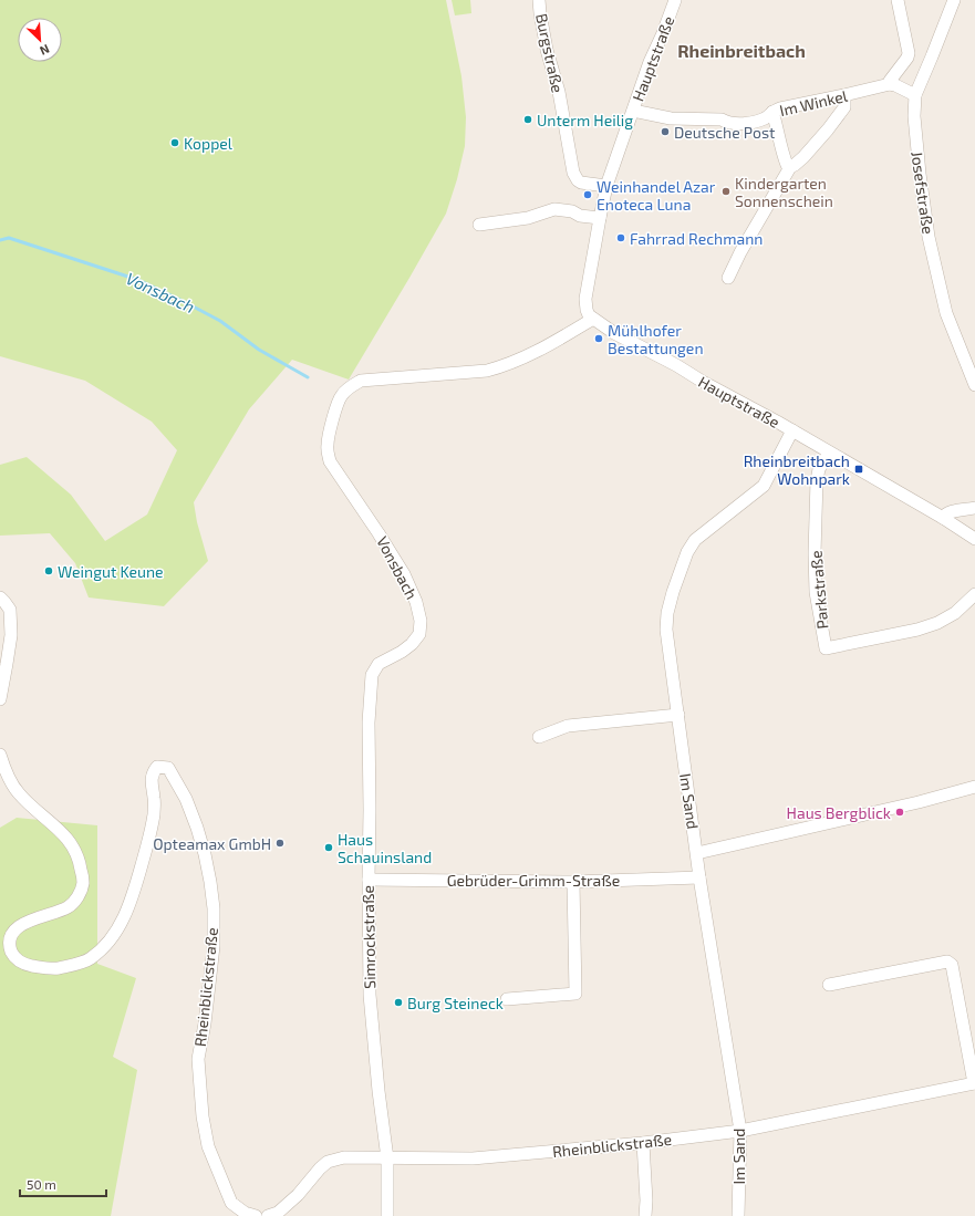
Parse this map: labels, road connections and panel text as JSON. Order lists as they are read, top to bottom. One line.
{"streets":{"street":["Burgstraße","Hauptstraße","Im Winkel","Josefstraße","Vonsbach","Parkstraße","Im Sand","Gebrüder-Grimm-Straße","Simrockstraße","Rheinblickstraße"]},"crossings":[["Burgstraße","Hauptstraße"],["Hauptstraße","Im Winkel"],["Hauptstraße","Vonsbach"],["Hauptstraße","Parkstraße"],["Hauptstraße","Im Sand"],["Vonsbach","Simrockstraße"],["Im Sand","Gebrüder-Grimm-Straße"],["Im Sand","Rheinblickstraße"],["Gebrüder-Grimm-Straße","Simrockstraße"],["Simrockstraße","Rheinblickstraße"]],"districts":["Rheinbreitbach"],"water":["Vonsbach"],"places":{"other":["Unterm Heilig","Deutsche Post","Koppel","Kindergarten Sonnenschein","Weinhandel Azar Enoteca Luna","Fahrrad Rechmann","Mühlhofer Bestattungen","Weingut Keune","Haus Bergblick","Opteamax GmbH","Haus Schauinsland","Burg Steineck"],"transit":["Rheinbreitbach Wohnpark"]},"scale_bar":"50 m","north":"bottom right"}
